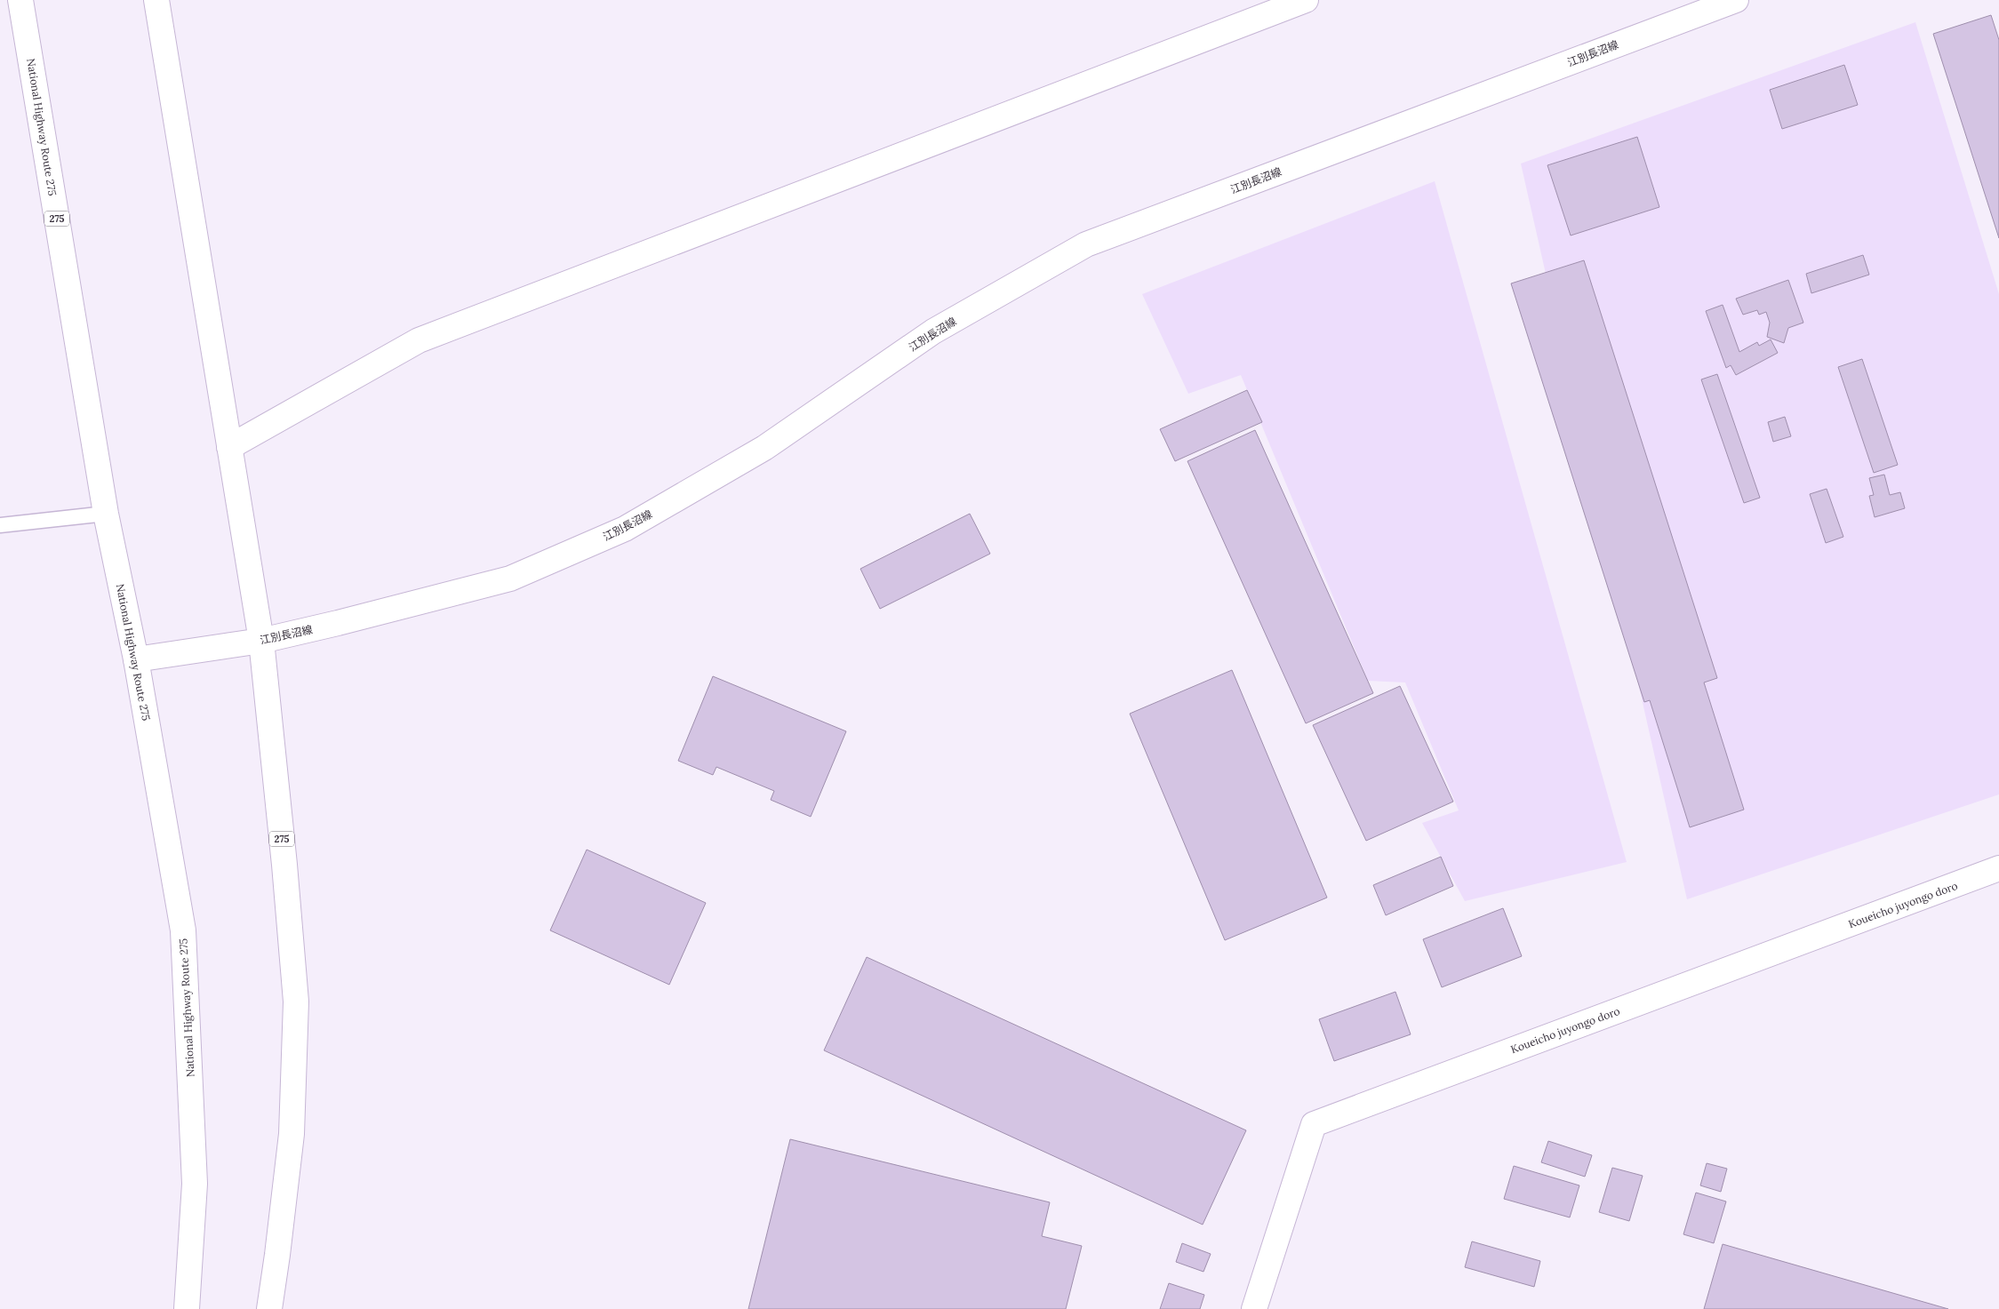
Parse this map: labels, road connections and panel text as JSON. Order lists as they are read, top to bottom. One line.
{"streets":{"main road":["江別長沼線","National Highway Route 275","275","Koueicho juyongo doro"]},"crossings":[["江別長沼線","National Highway Route 275"],["江別長沼線","275"]]}
